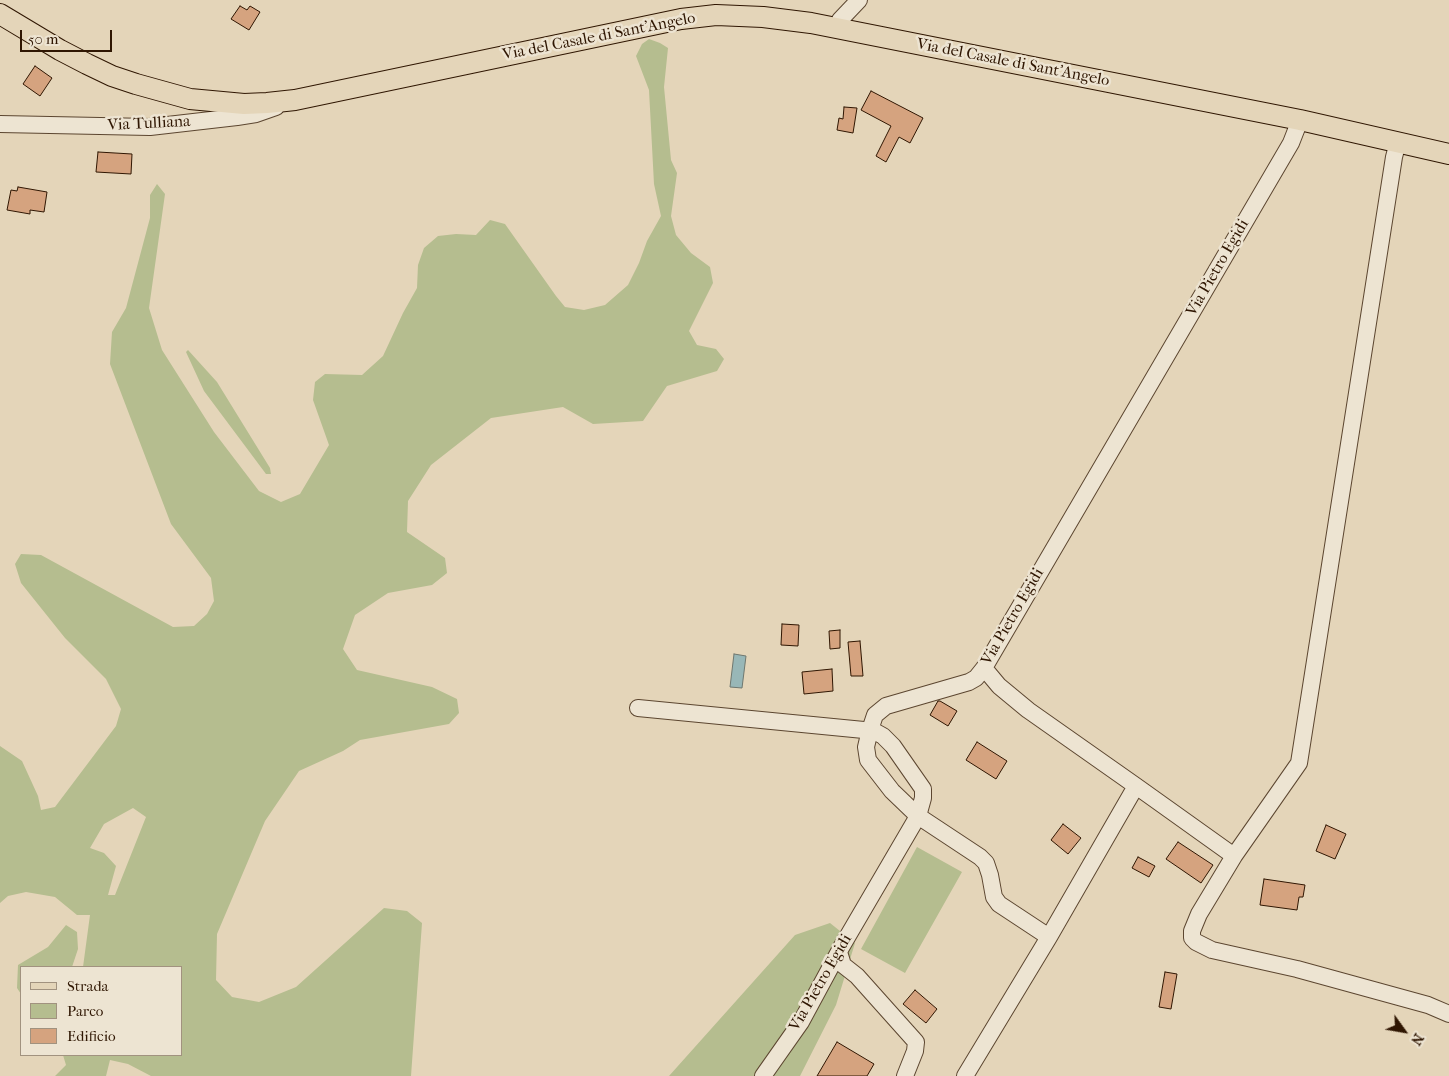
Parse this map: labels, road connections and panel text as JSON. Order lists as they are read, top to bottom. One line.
{"streets":{"main road":["Via del Casale di Sant'Angelo"],"street":["Via Tulliana","Via Pietro Egidi"]},"crossings":[["Via del Casale di Sant'Angelo","Via Tulliana"],["Via del Casale di Sant'Angelo","Via Pietro Egidi"]],"legend":["Strada","Parco","Edificio"],"scale_bar":"50 m","north":"bottom right"}
